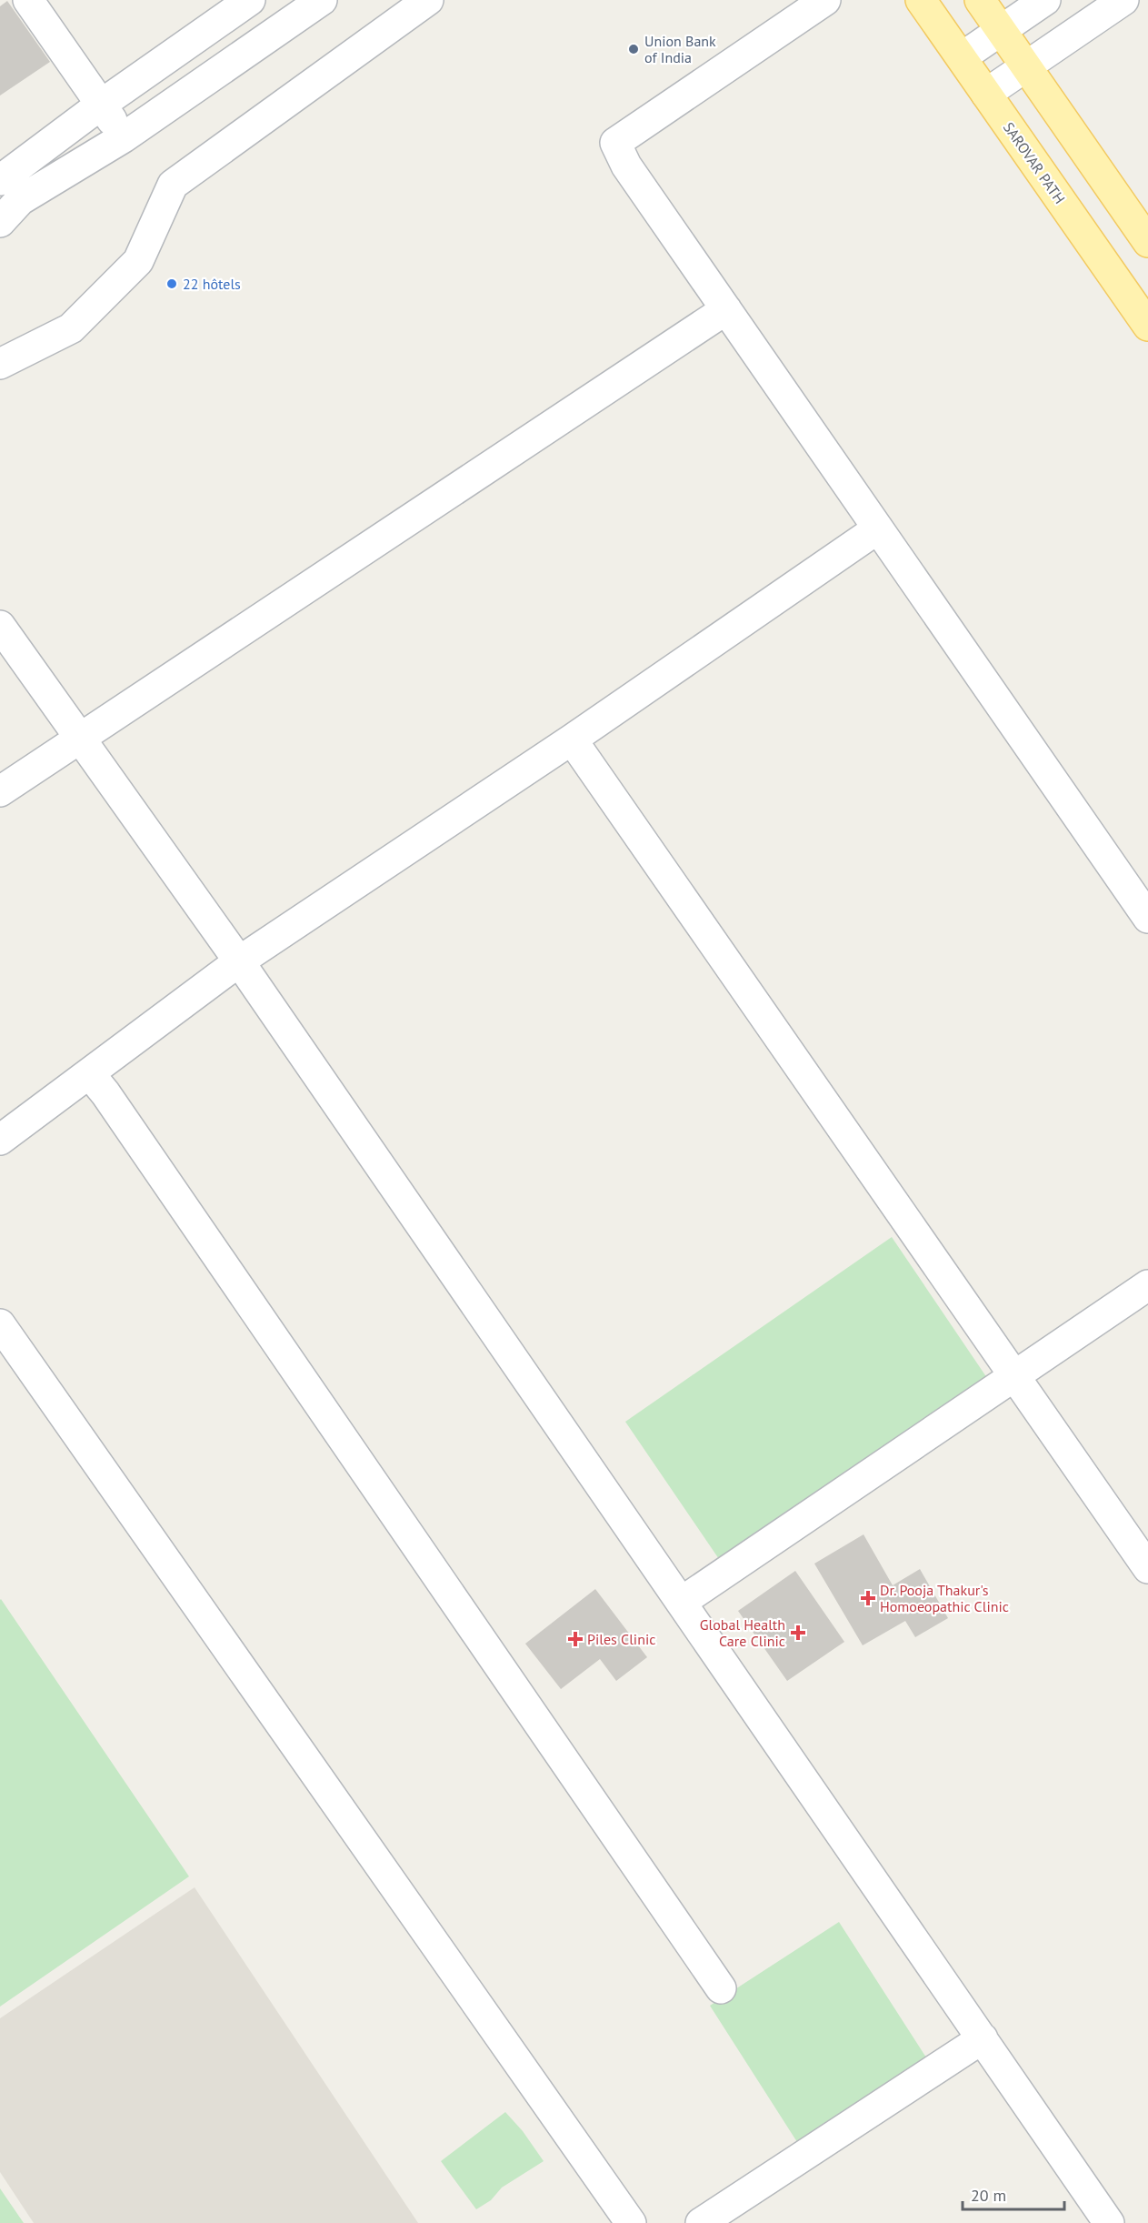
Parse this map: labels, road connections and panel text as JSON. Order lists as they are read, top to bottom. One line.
{"streets":{"main road":["SAROVAR PATH"]},"places":{"other":["Union Bank of India","22 hôtels"],"health":["Dr. Pooja Thakur's Homoeopathic Clinic","Global Health Care Clinic","Piles Clinic"]},"scale_bar":"20 m"}
